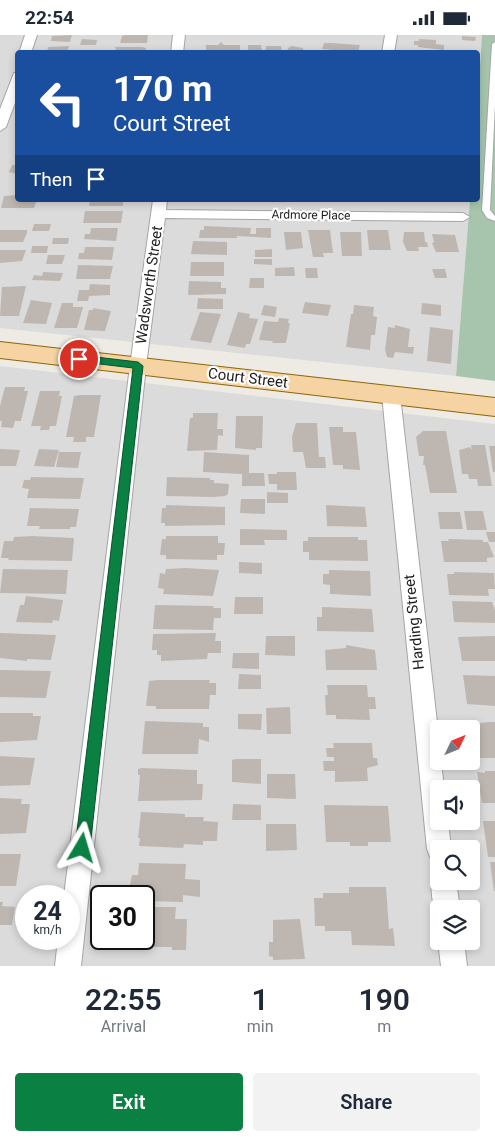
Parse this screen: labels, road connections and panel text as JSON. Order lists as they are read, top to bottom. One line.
{"streets":{"main road":["Court Street"],"street":["Ardmore Place","Wadsworth Street","Harding Street"]},"crossings":[["Ardmore Place","Wadsworth Street"],["Wadsworth Street","Court Street"],["Court Street","Harding Street"]],"north":"top right","page":{"status":"22:54","turn":["170 m","Court Street"],"then":"Then","speed":"24 km/h","limit":"30","eta":["22:55","Arrival","1","min","190","m"],"buttons":["Exit","Share"]}}
